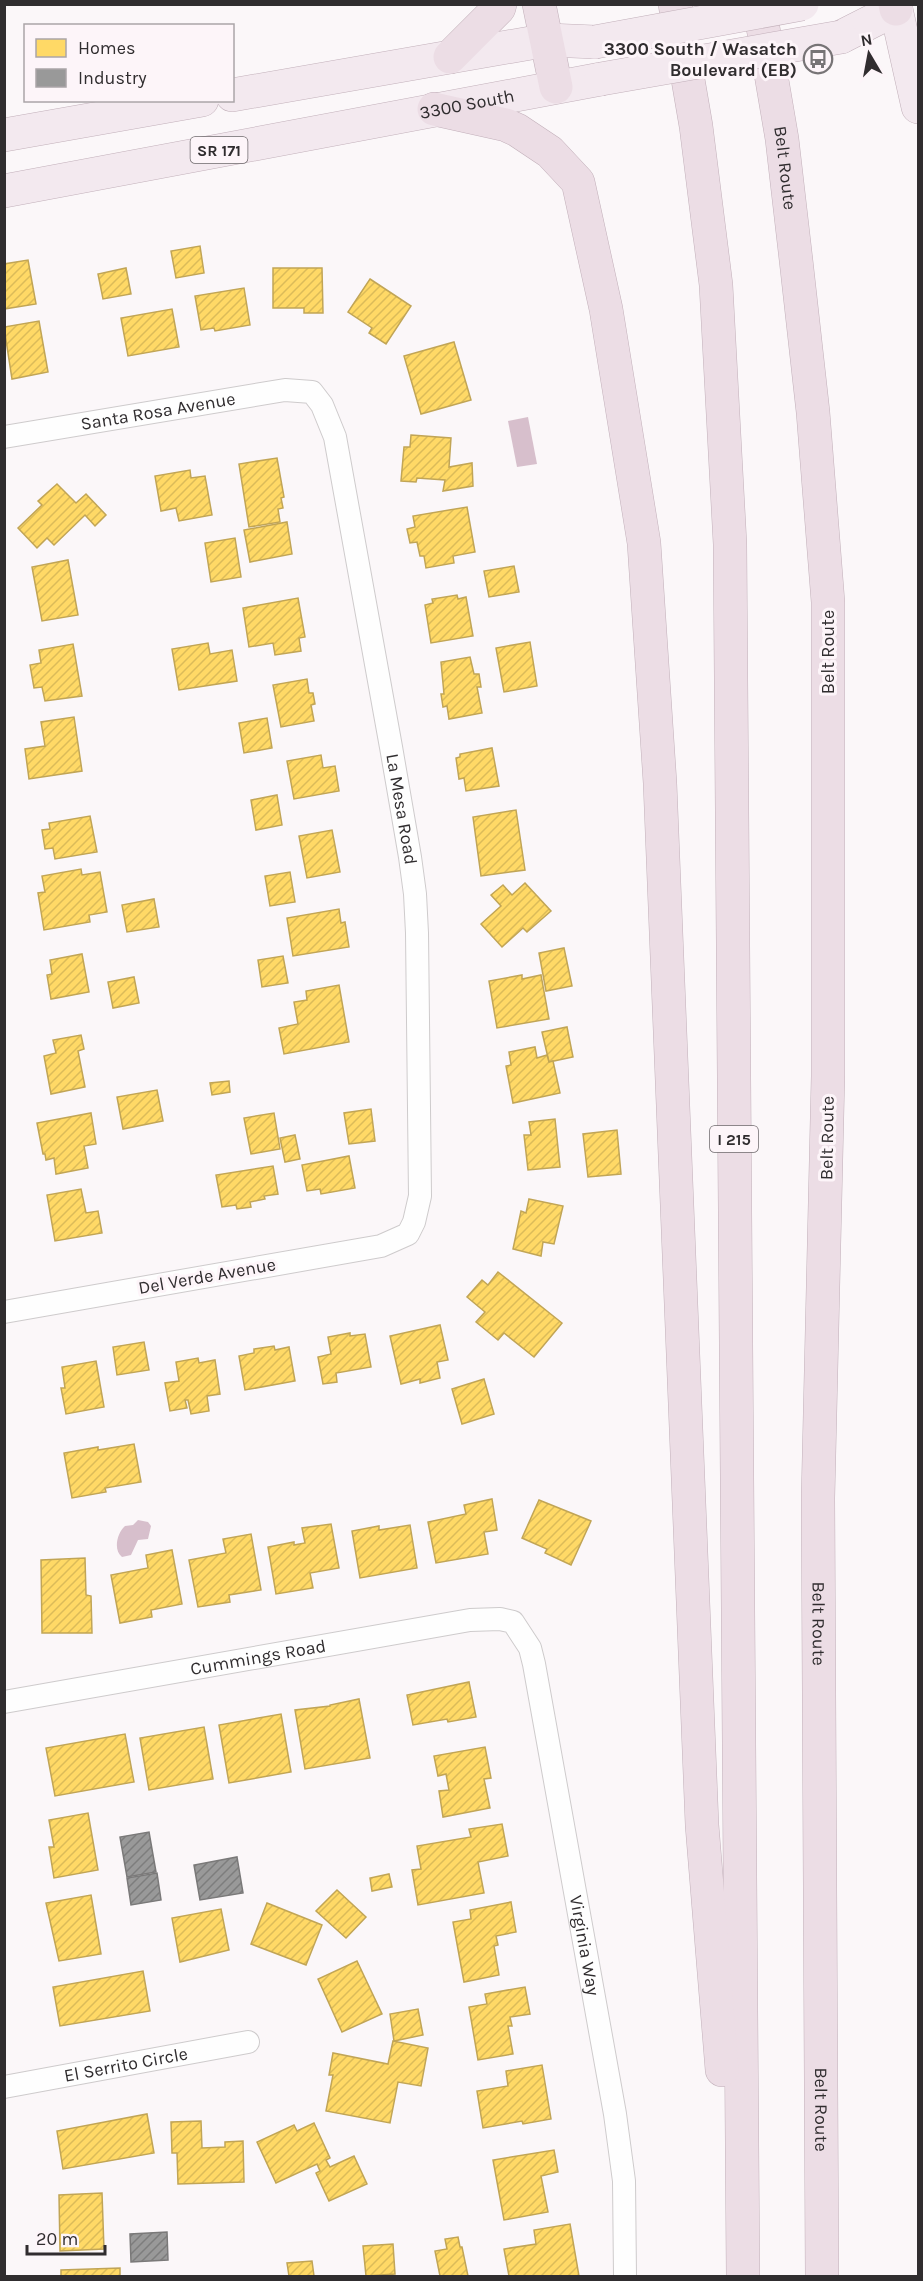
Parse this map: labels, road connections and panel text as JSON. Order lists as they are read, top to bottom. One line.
{"streets":{"highway":["Belt Route","I 215"],"main road":["3300 South","SR 171"],"street":["Santa Rosa Avenue","La Mesa Road","Del Verde Avenue","Cummings Road","Virginia Way","El Serrito Circle"]},"crossings":[["Santa Rosa Avenue","La Mesa Road"],["La Mesa Road","Del Verde Avenue"],["Cummings Road","Virginia Way"]],"places":{"bus stop":["3300 South / Wasatch Boulevard (EB)"]},"legend":["Homes","Industry"],"scale_bar":"20 m","north":"top"}
